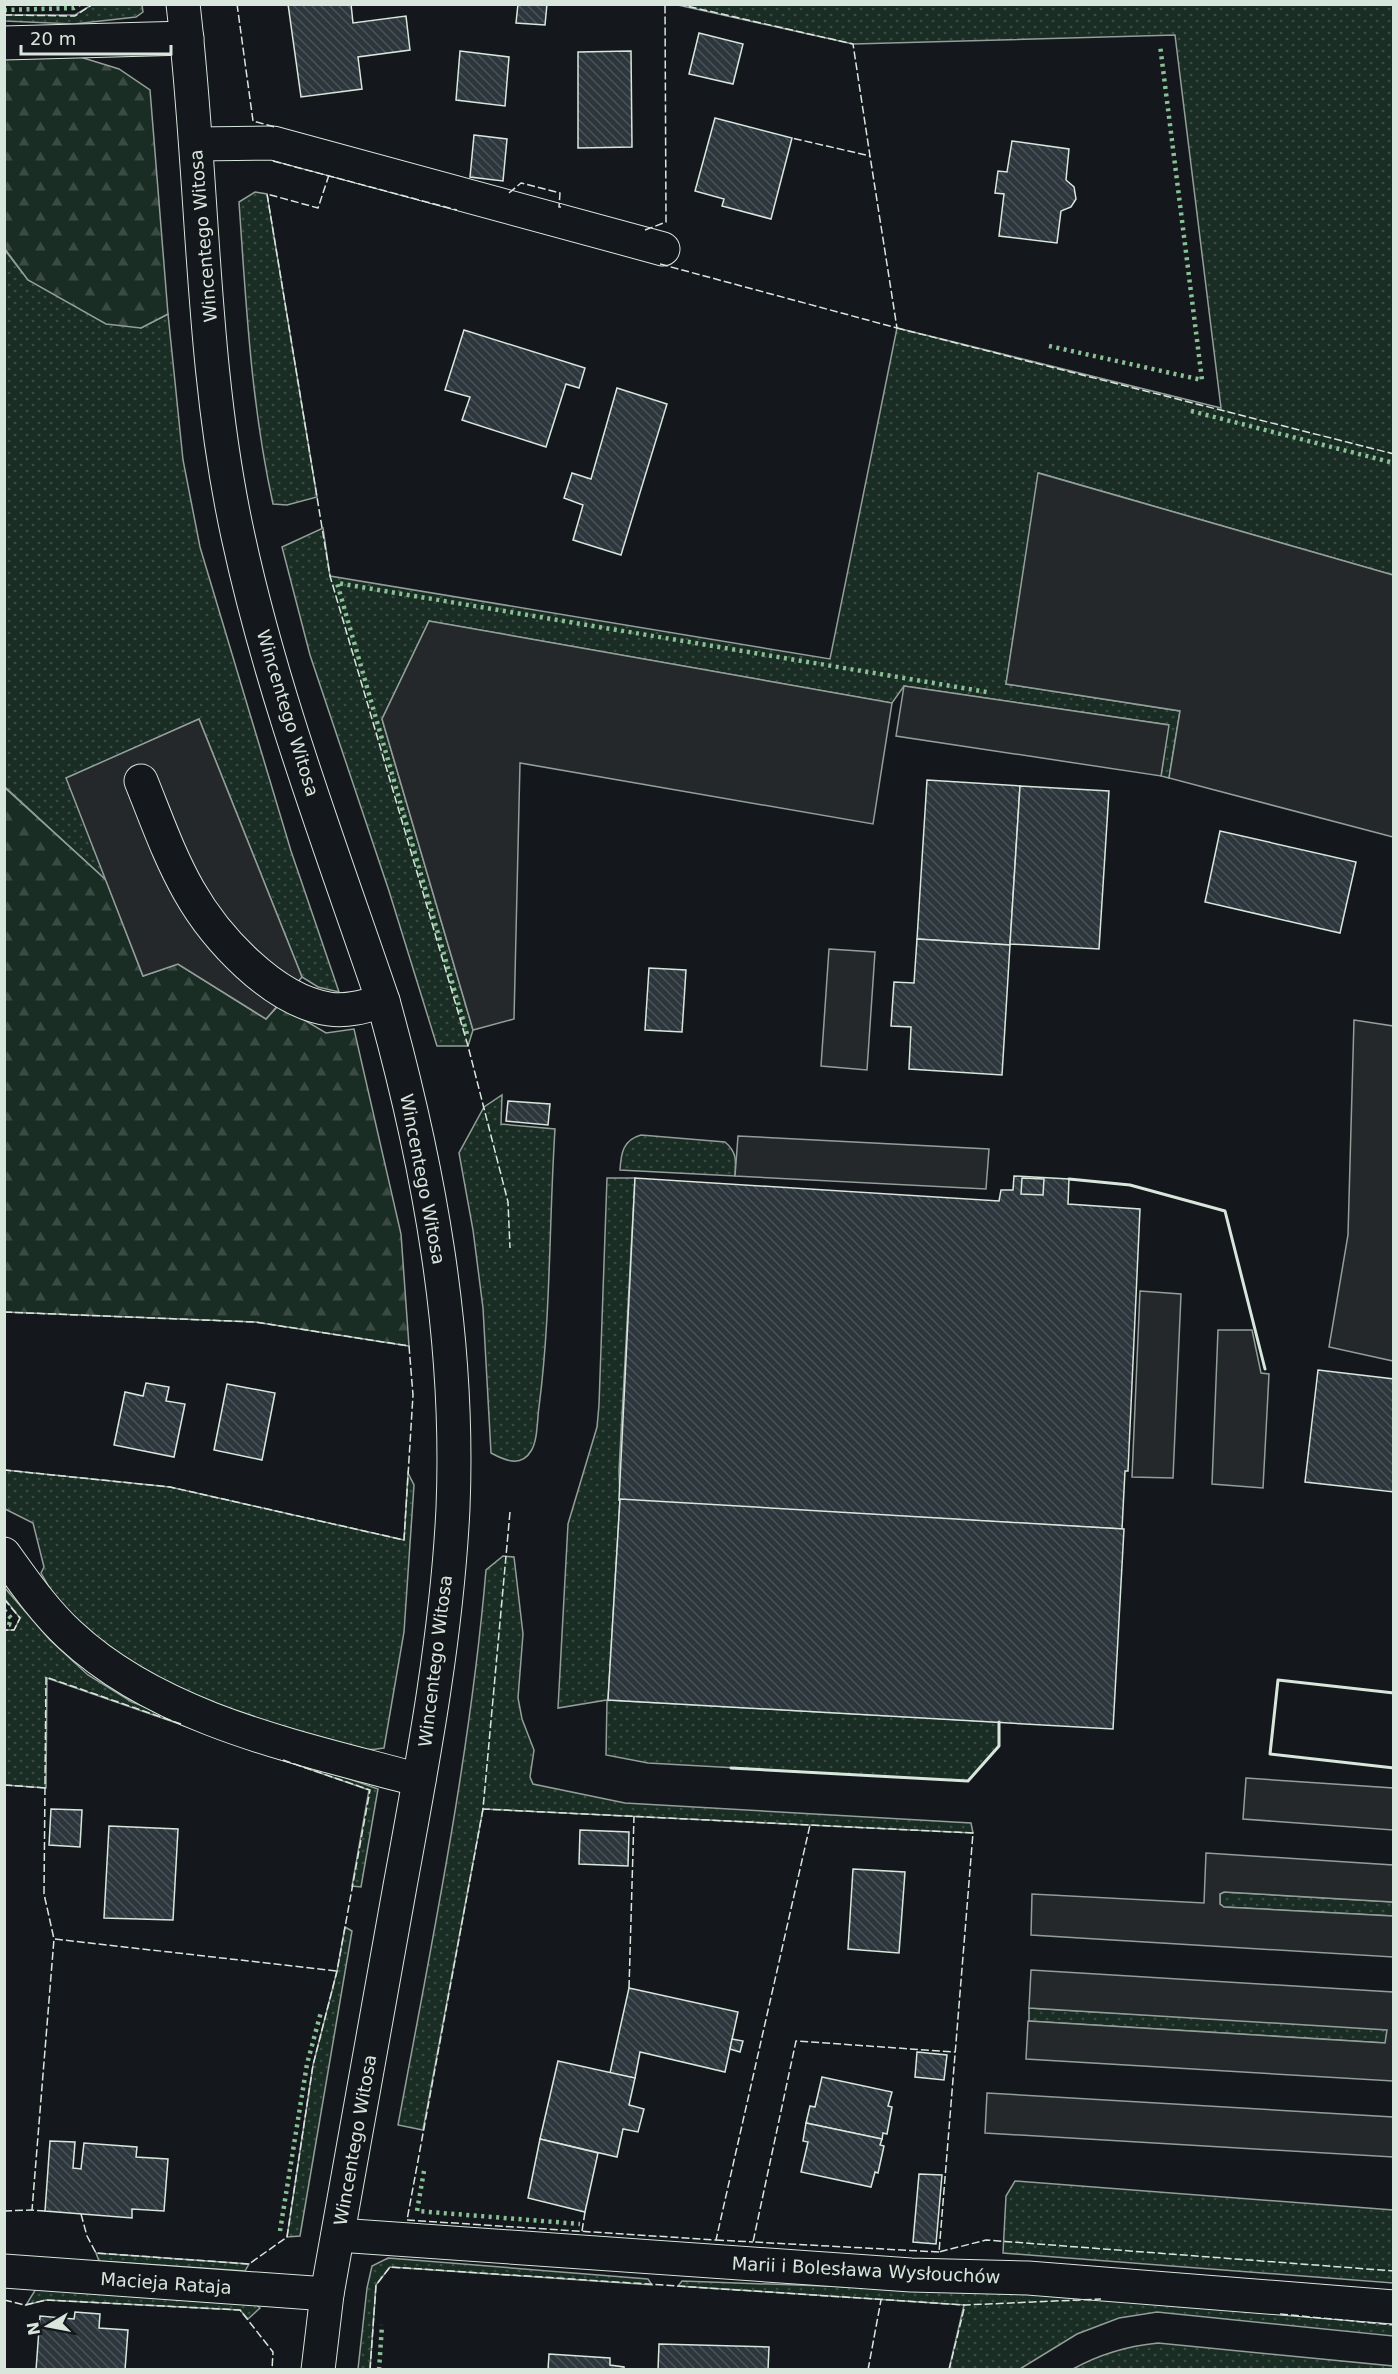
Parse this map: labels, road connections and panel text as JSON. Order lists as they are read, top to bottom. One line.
{"streets":{"street":["Wincentego Witosa","Marii i Bolesława Wysłouchów","Macieja Rataja"]},"crossings":[["Wincentego Witosa","Marii i Bolesława Wysłouchów"],["Wincentego Witosa","Macieja Rataja"]],"scale_bar":"20 m","north":"left"}
